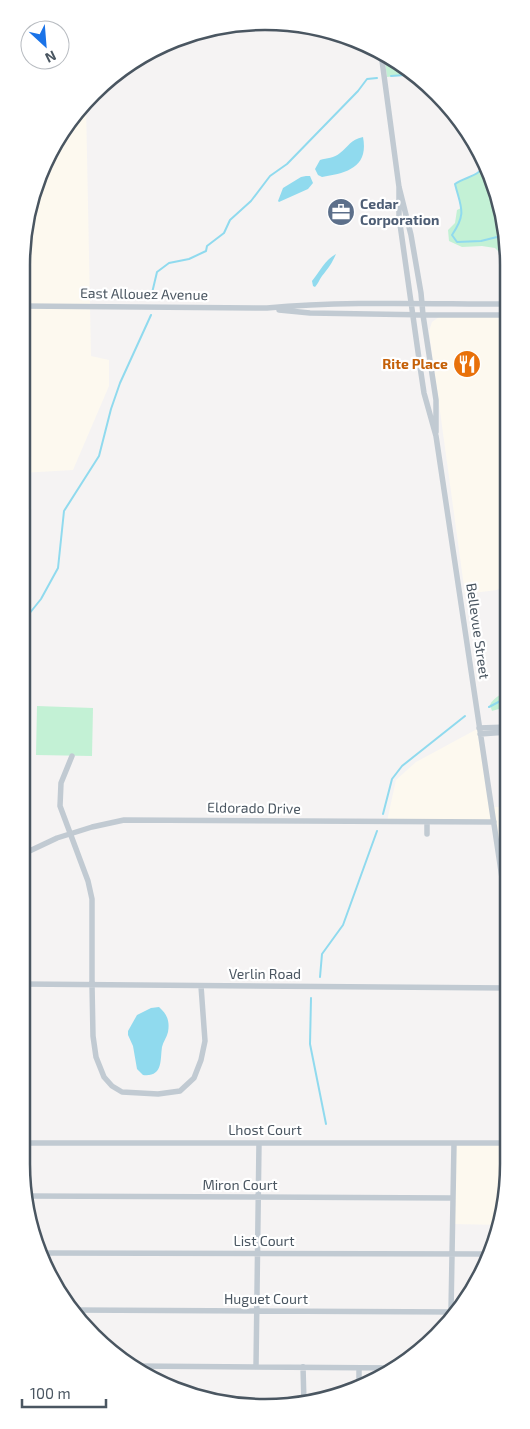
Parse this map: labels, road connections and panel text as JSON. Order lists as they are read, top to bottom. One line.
{"streets":{"street":["East Allouez Avenue","Bellevue Street","Eldorado Drive","Verlin Road","Lhost Court","Miron Court","List Court","Huguet Court"]},"crossings":[["East Allouez Avenue","Bellevue Street"],["Bellevue Street","Eldorado Drive"]],"places":{"office":["Cedar Corporation"],"restaurant":["Rite Place"]},"scale_bar":"100 m","north":"bottom right"}
